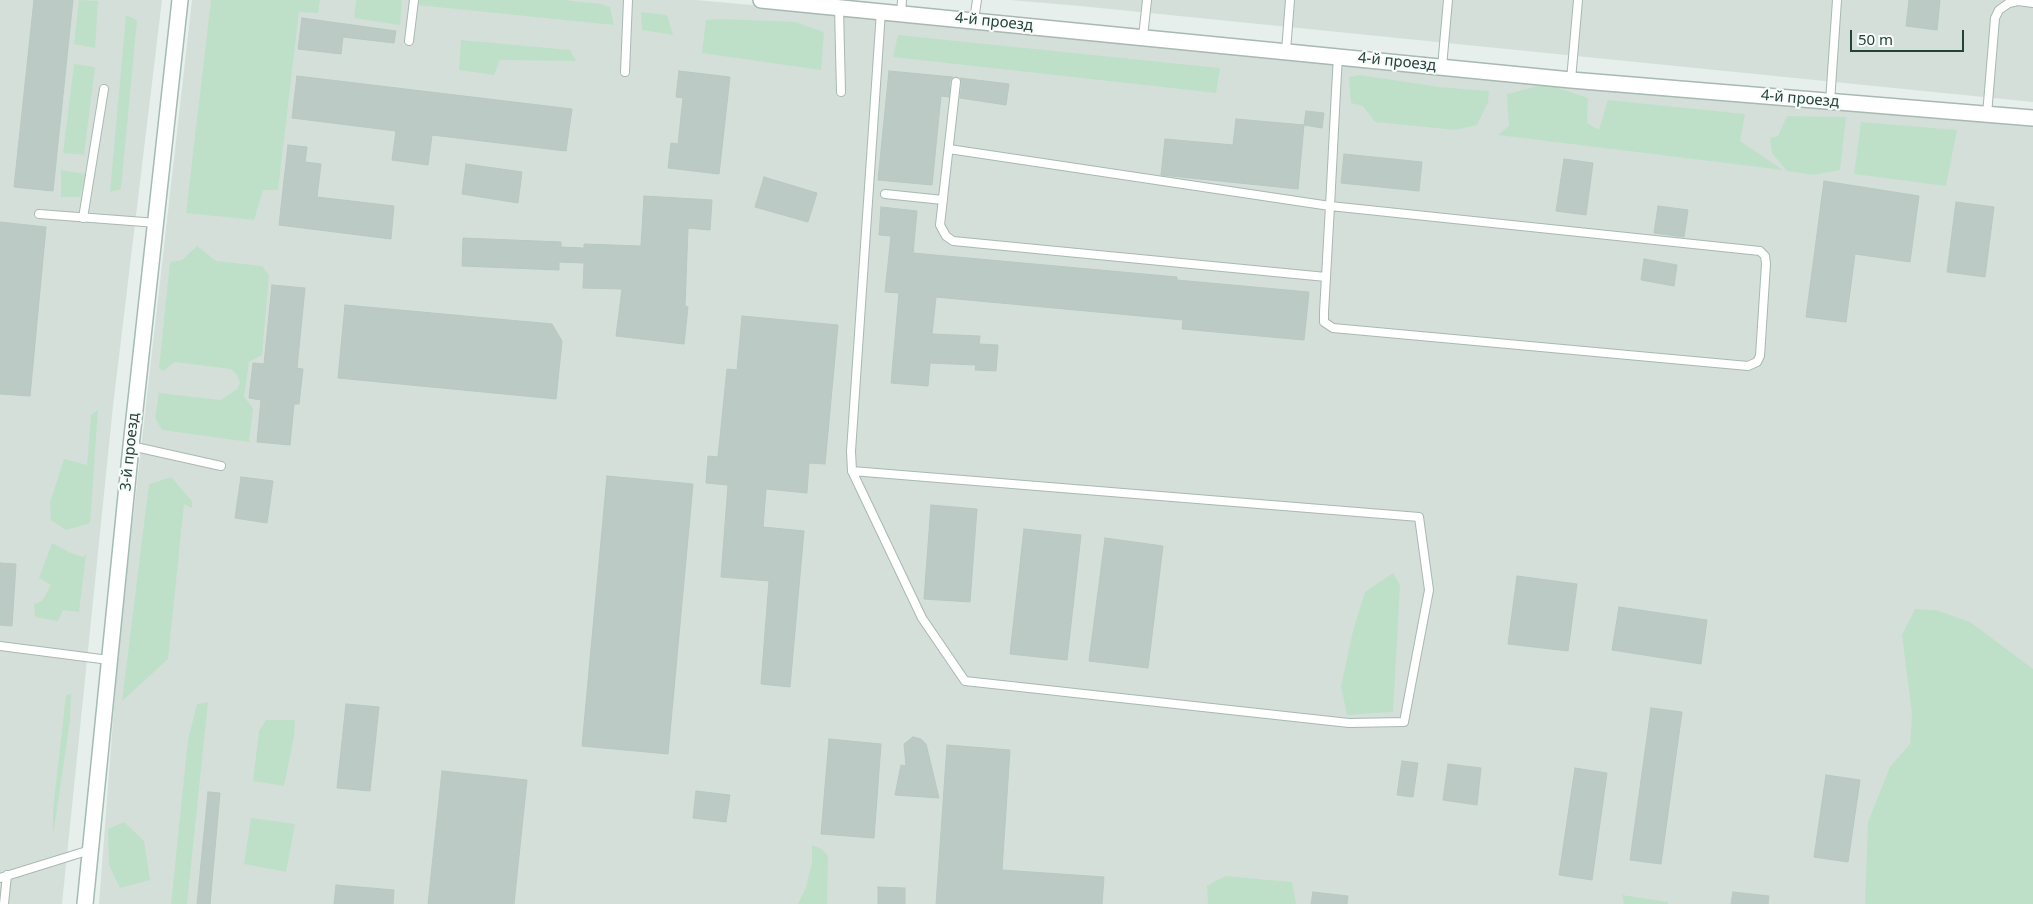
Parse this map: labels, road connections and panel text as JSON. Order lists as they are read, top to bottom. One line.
{"streets":{"street":["4-й проезд","3-й проезд"]},"scale_bar":"50 m"}
